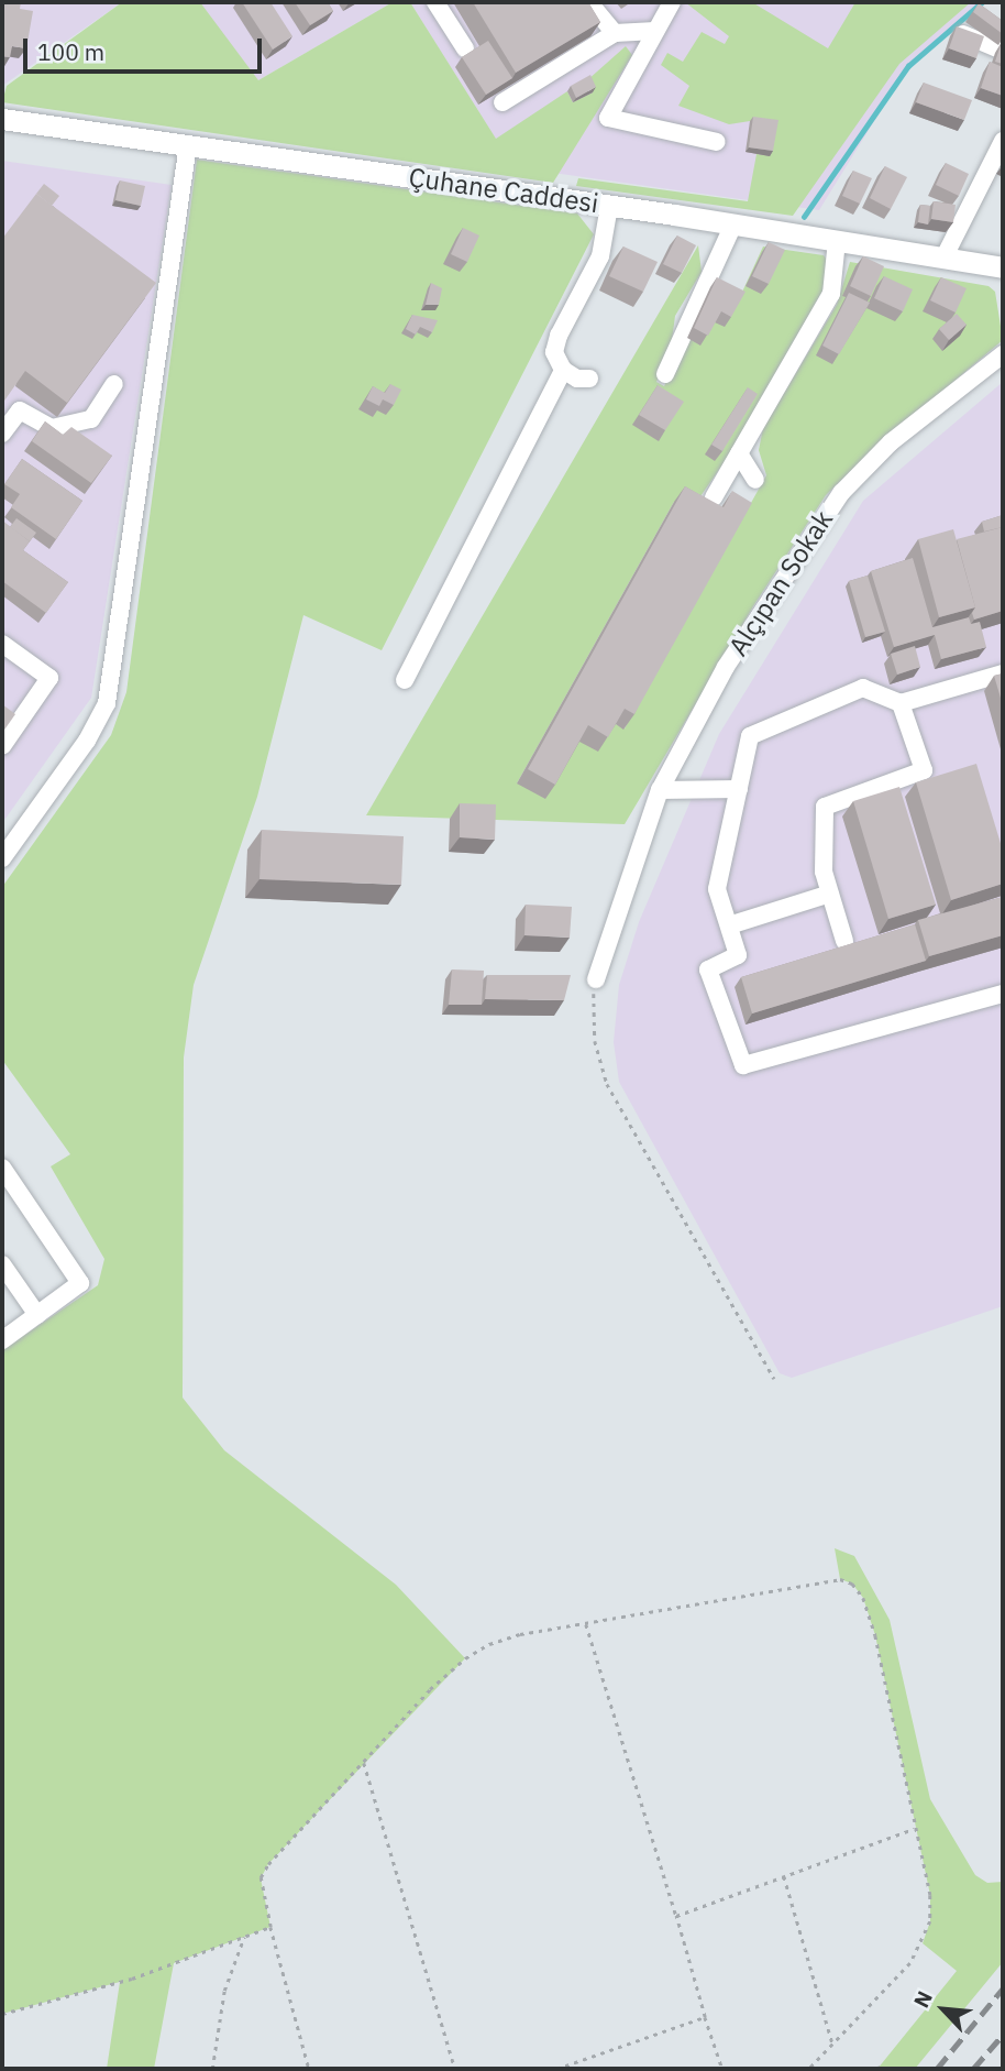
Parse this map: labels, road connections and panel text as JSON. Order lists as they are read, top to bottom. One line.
{"streets":{"main road":["Çuhane Caddesi"],"street":["Alçıpan Sokak"]},"scale_bar":"100 m","north":"top left"}
